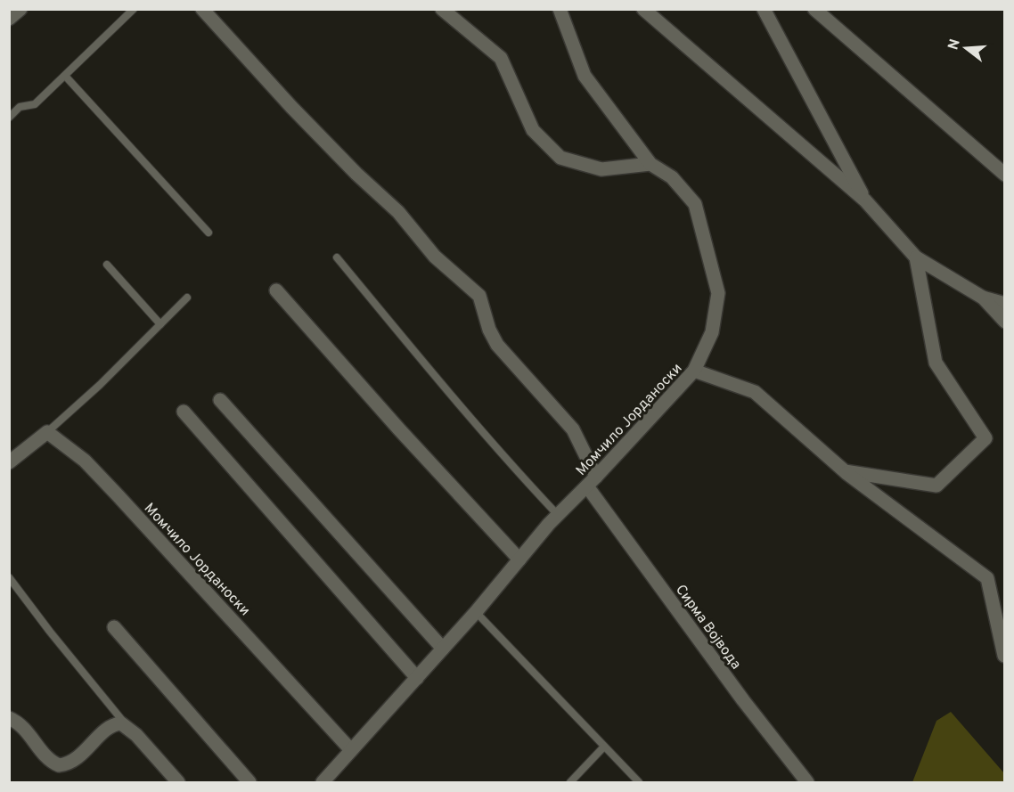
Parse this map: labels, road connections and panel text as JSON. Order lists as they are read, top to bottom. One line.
{"streets":{"street":["Момчило Јорданоски","Сирма Војвода"]},"crossings":[["Момчило Јорданоски","Сирма Војвода"]],"north":"left"}
